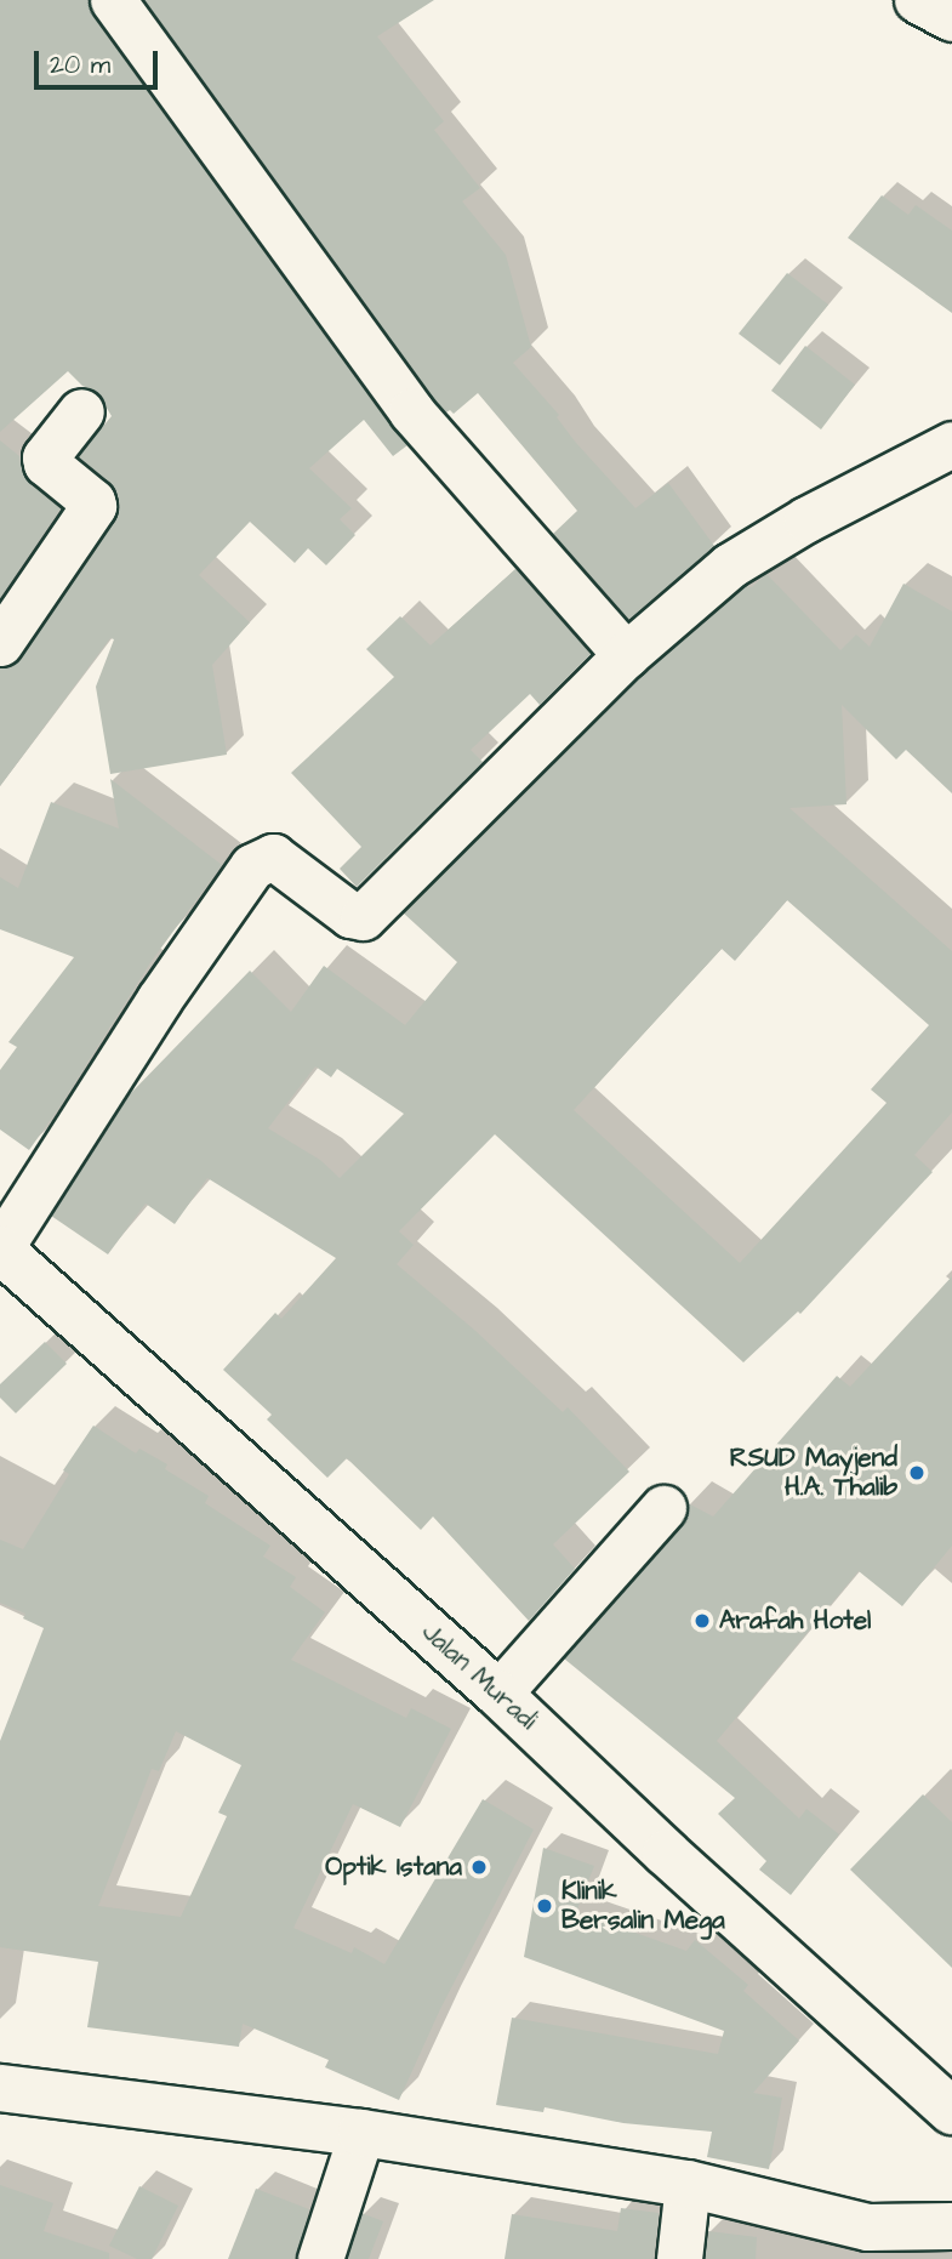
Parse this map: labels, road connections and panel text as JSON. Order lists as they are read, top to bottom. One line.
{"streets":{"main road":["Jalan Muradi"]},"places":["RSUD Mayjend H.A. Thalib","Arafah Hotel","Optik Istana","Klinik Bersalin Mega"],"scale_bar":"20 m"}
